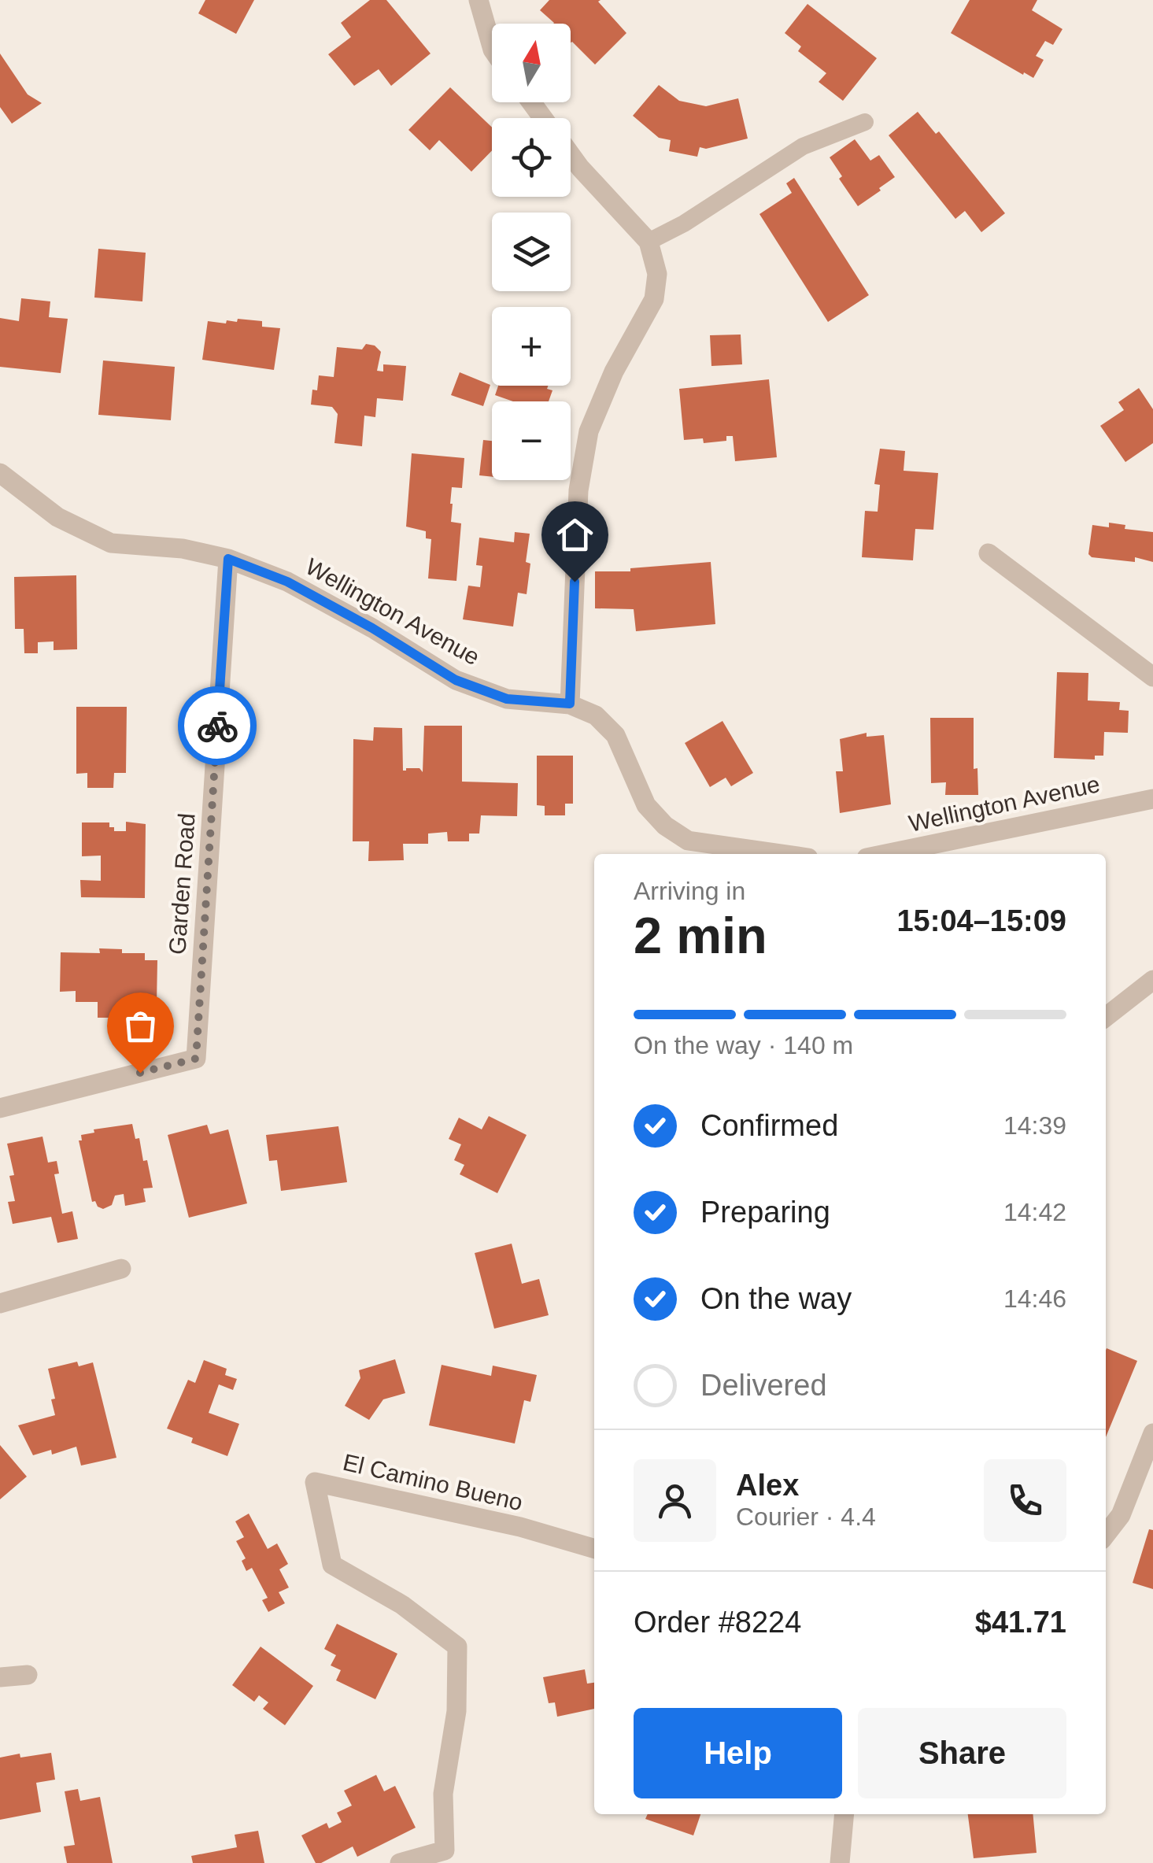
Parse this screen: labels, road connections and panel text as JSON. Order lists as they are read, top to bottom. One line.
{"streets":{"street":["Wellington Avenue","Garden Road","El Camino Bueno"]},"crossings":[["Wellington Avenue","Garden Road"]],"north":"top","page":{"map_buttons":["+","−"],"heading":["2 min","Arriving in","15:04–15:09"],"panel":["Alex","Courier · 4.4","Order #8224","$41.71"],"bar":"On the way · 140 m","list":[["Confirmed","14:39"],["Preparing","14:42"],["On the way","14:46"],"Delivered"],"buttons":["Help","Share"]}}
